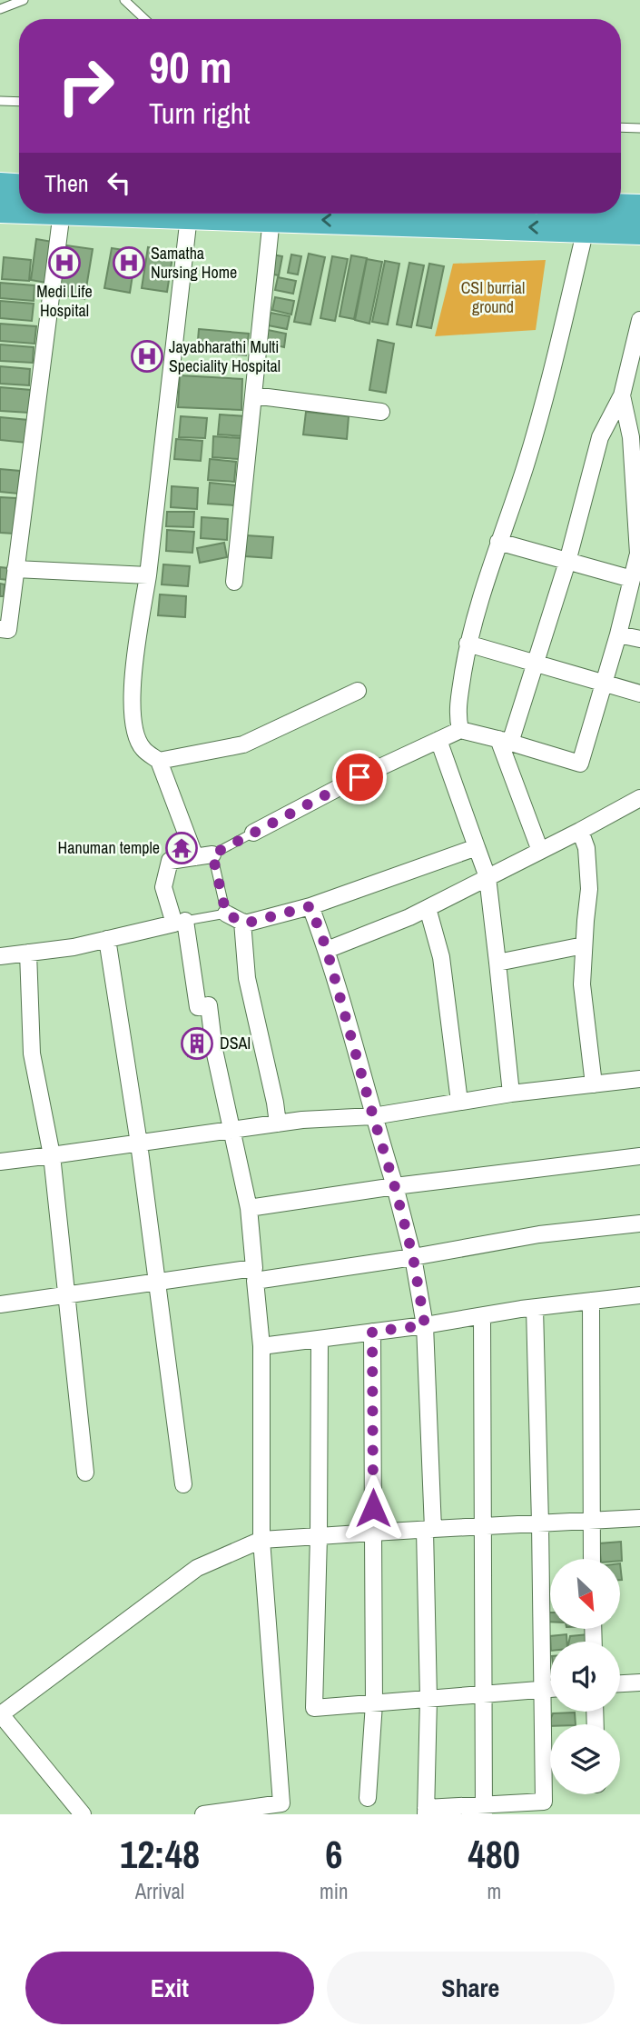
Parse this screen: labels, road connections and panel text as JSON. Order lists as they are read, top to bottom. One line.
{"parks":["CSI burrial ground"],"places":{"hospital":["Medi Life Hospital","Samatha Nursing Home","Jayabharathi Multi Speciality Hospital"],"temple":["Hanuman temple"],"building":["DSAI"]},"north":"bottom right","page":{"turn":["90 m","Turn right"],"then":"Then","eta":["12:48","Arrival","6","min","480","m"],"buttons":["Exit","Share"]}}
